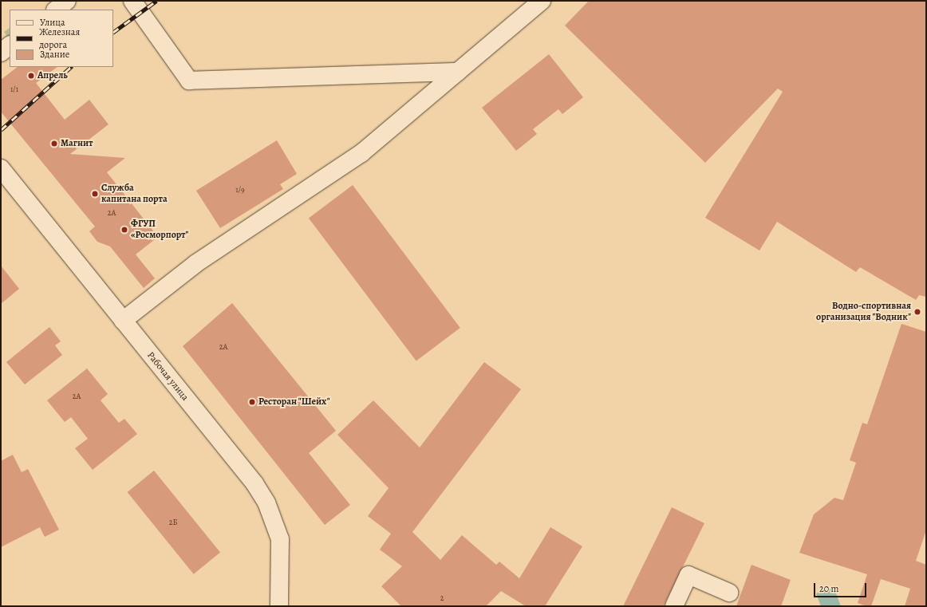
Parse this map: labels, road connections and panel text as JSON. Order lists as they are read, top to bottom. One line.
{"streets":{"street":["Рабочая улица"]},"places":["Апрель","Магнит","Служба капитана порта","ФГУП «Росморпорт\"","Водно-спортивная организация \"Водник\"","Ресторан \"Шейх\""],"house_numbers":["1/1","1/9","2А","2А","2А","2Б","2"],"legend":["Улица","Железная дорога","Здание"],"scale_bar":"20 m"}
